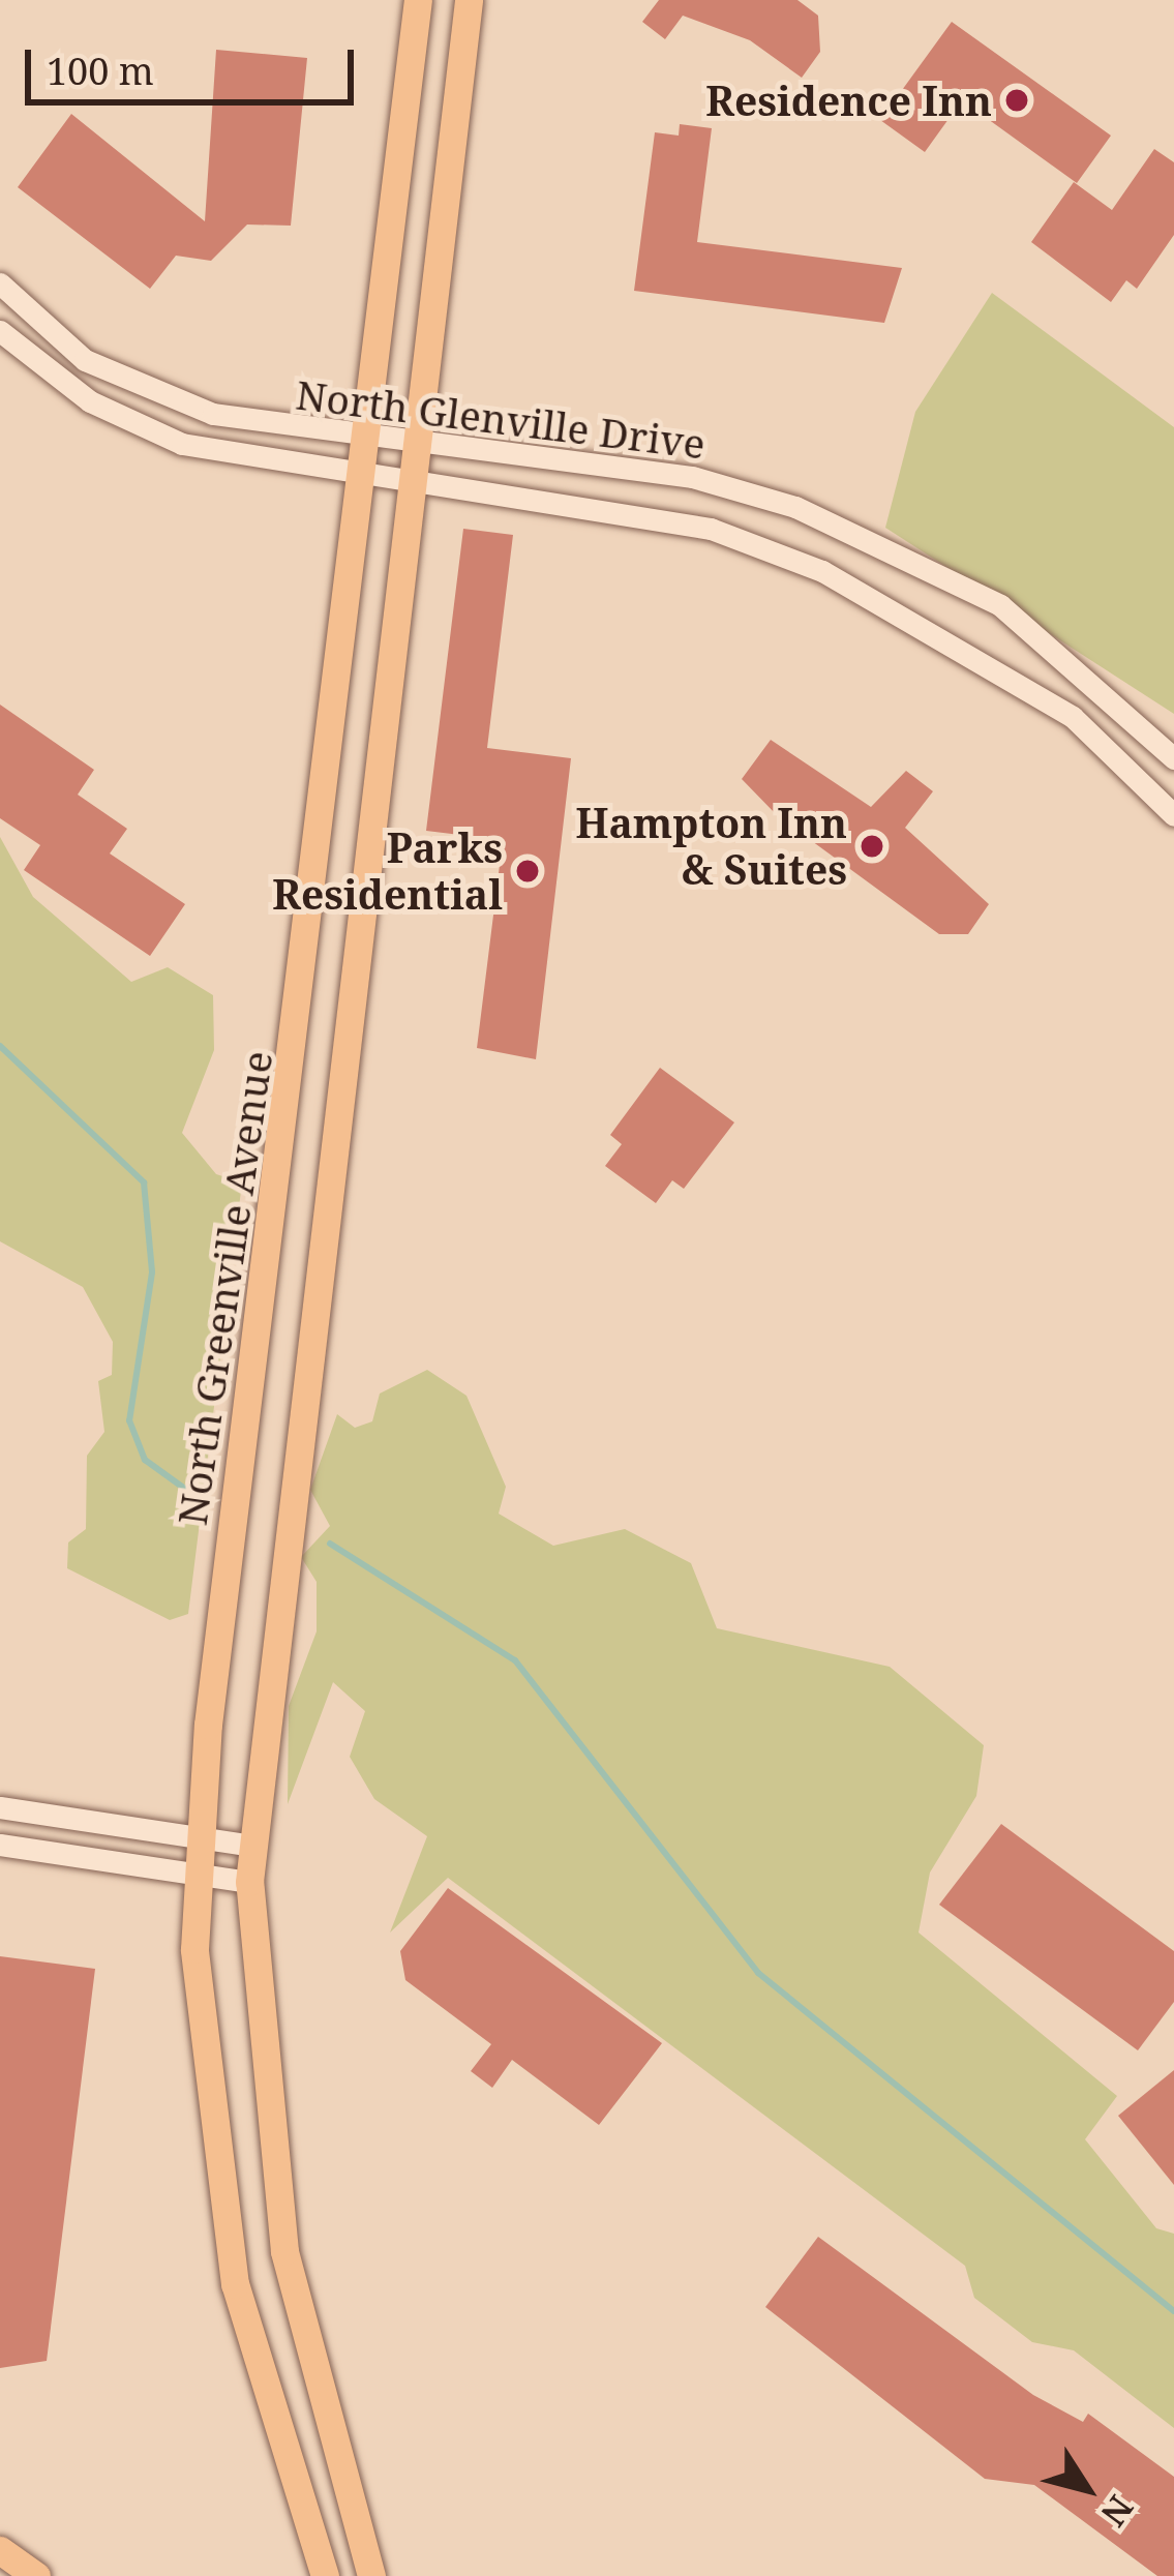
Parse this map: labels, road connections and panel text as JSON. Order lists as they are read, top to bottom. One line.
{"streets":{"main road":["North Greenville Avenue"],"street":["North Glenville Drive"]},"crossings":[["North Glenville Drive","North Greenville Avenue"]],"places":["Residence Inn","Hampton Inn & Suites","Parks Residential"],"scale_bar":"100 m","north":"bottom right"}
